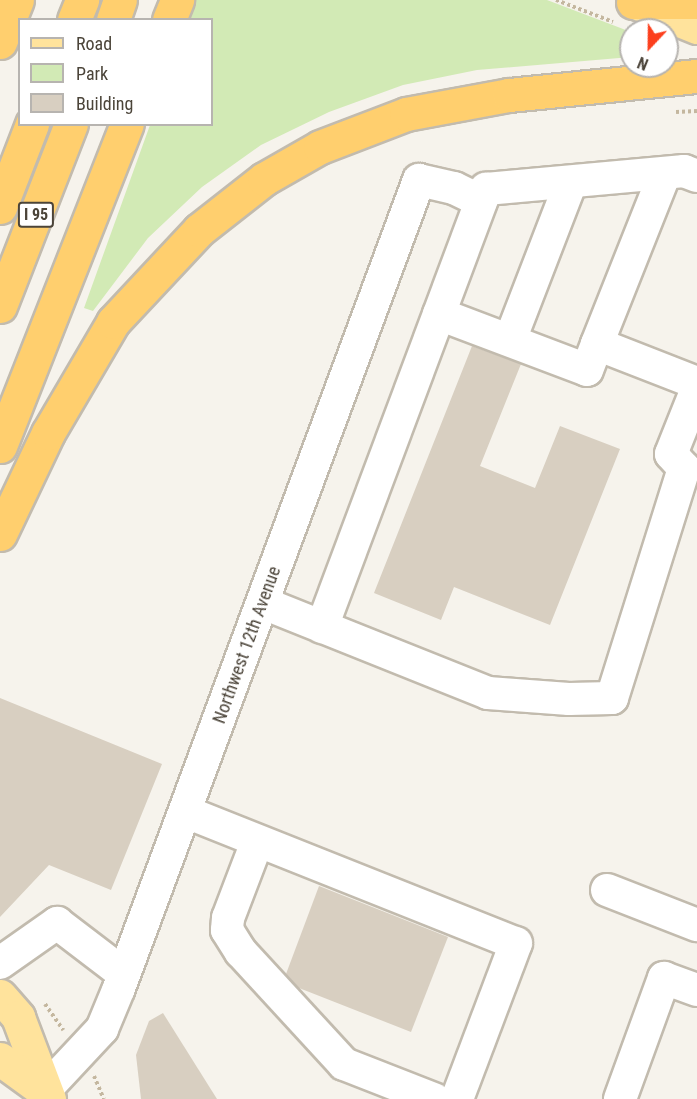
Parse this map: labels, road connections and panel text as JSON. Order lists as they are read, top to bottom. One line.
{"streets":{"highway":["I 95"],"street":["Northwest 12th Avenue"]},"legend":["Road","Park","Building"],"north":"bottom"}
